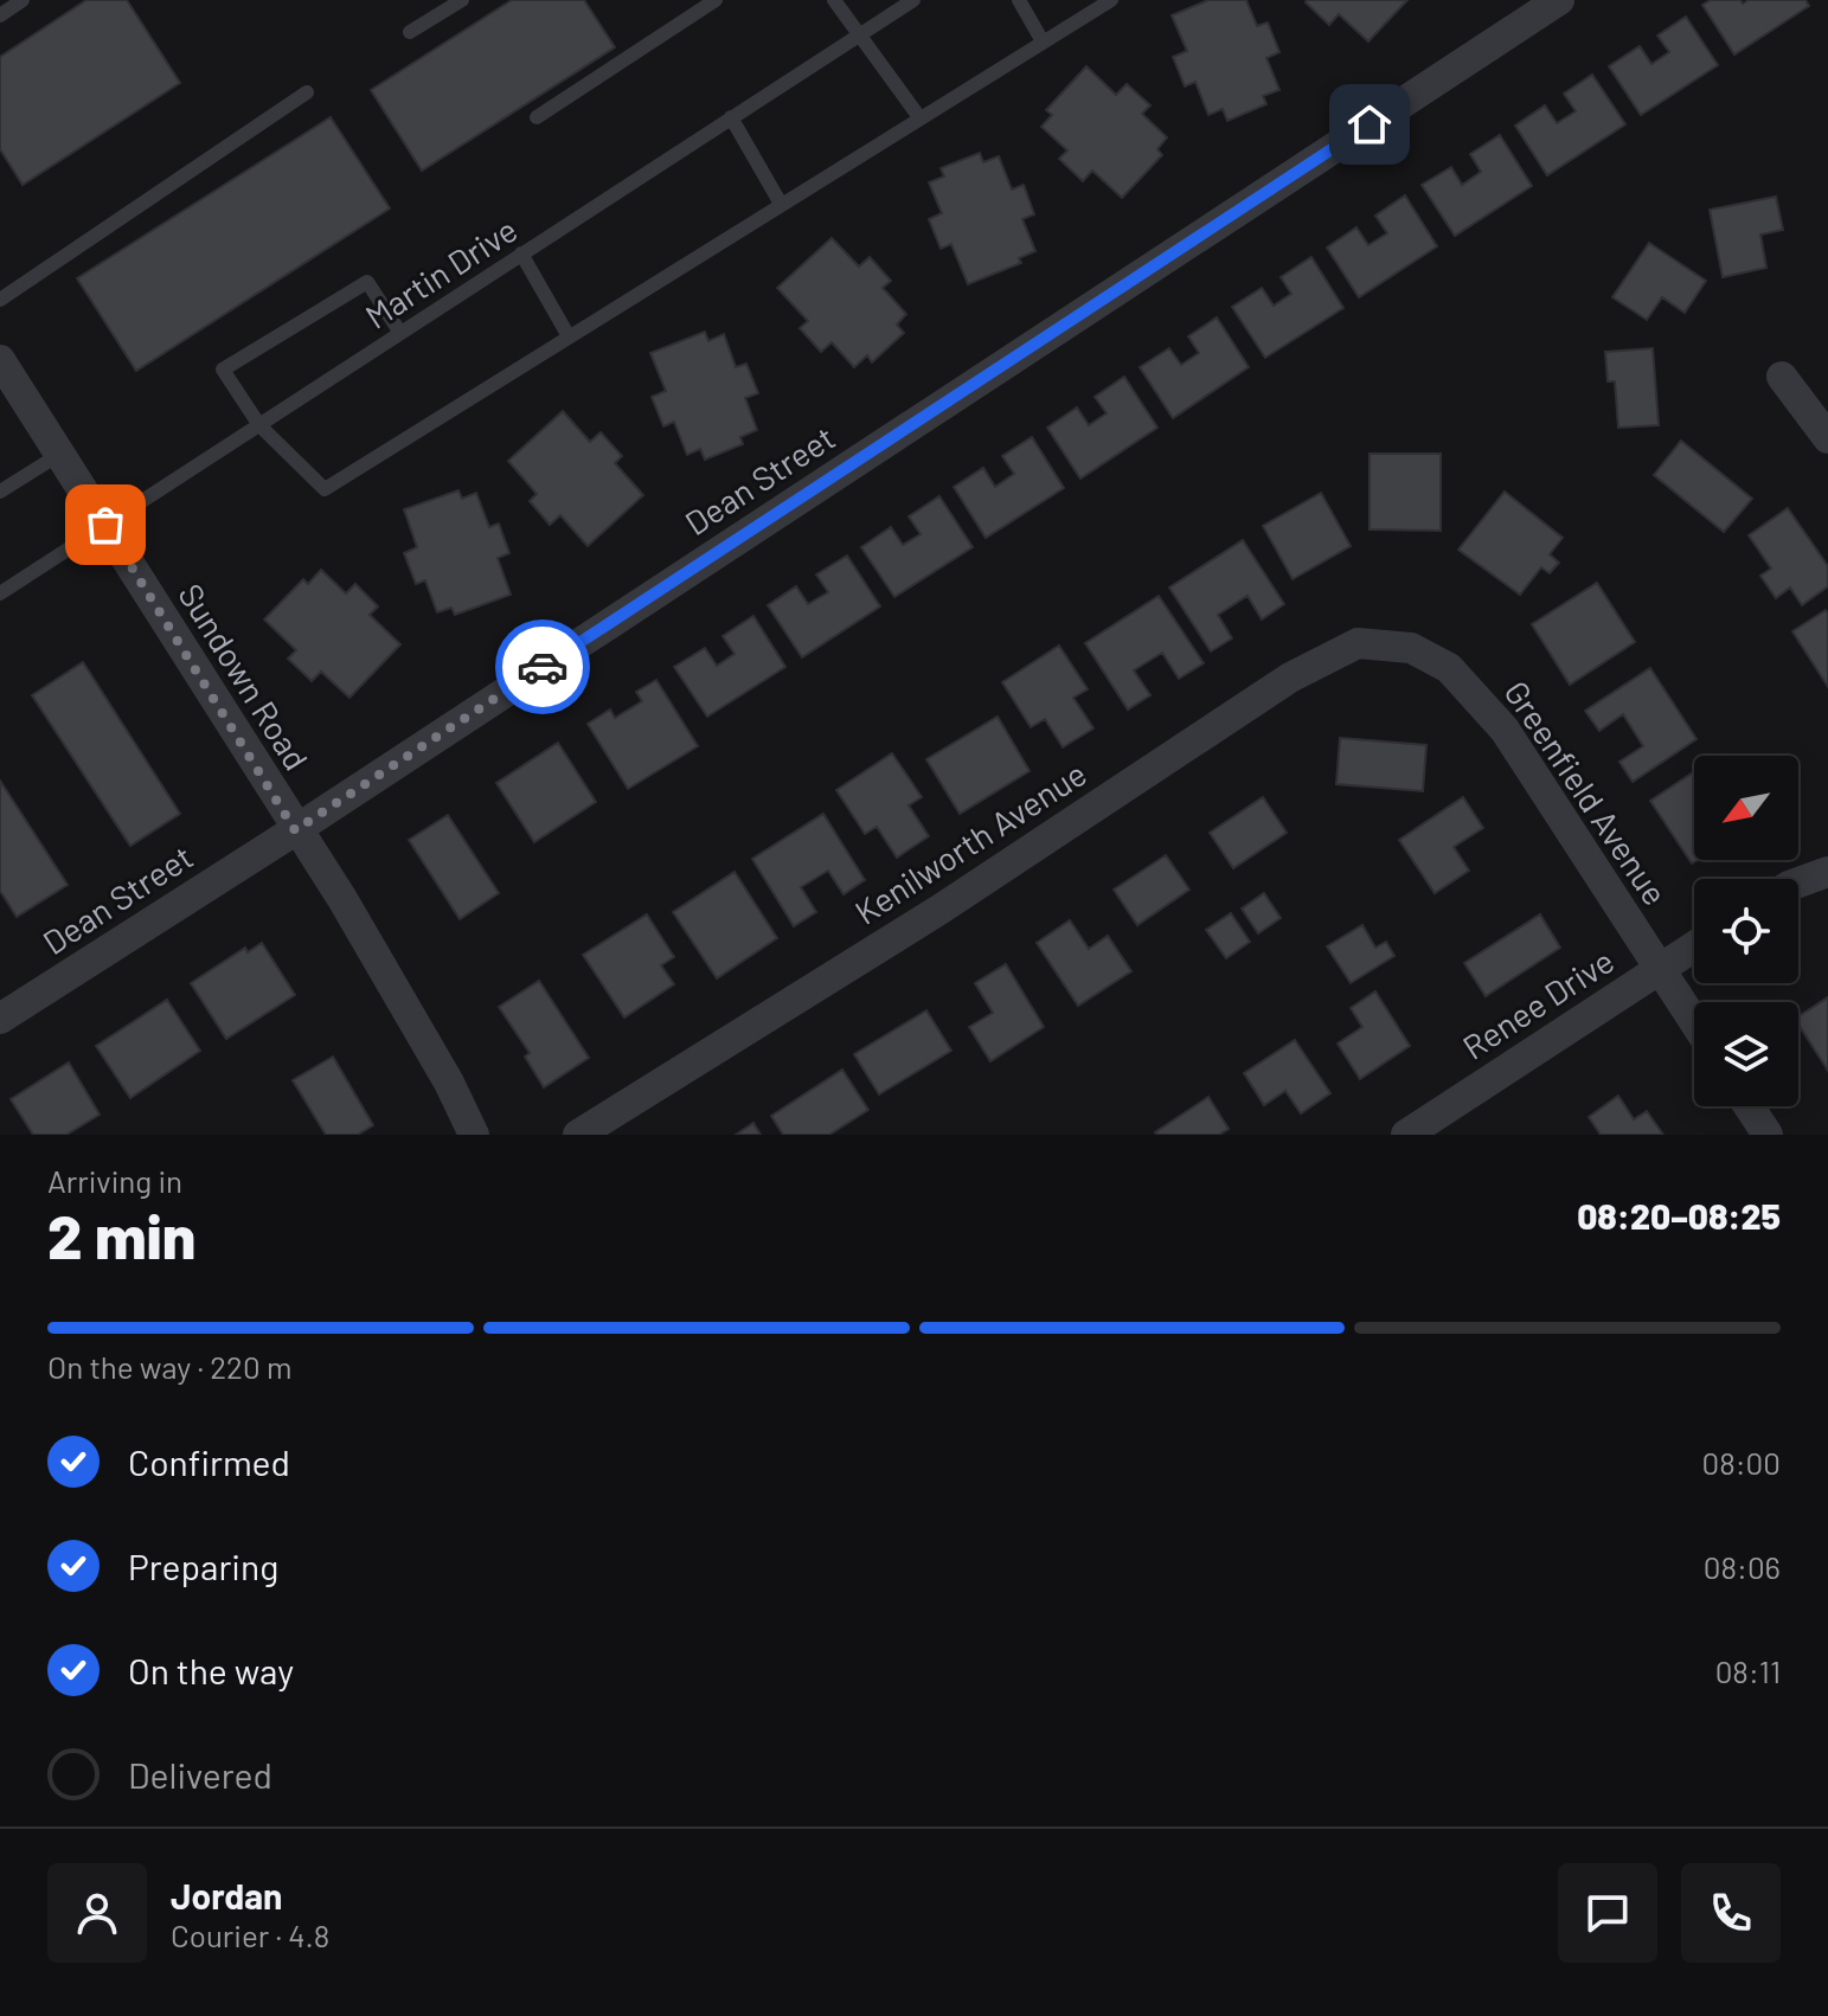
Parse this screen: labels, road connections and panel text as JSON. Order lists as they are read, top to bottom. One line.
{"streets":{"street":["Dean Street","Sundown Road","Greenfield Avenue","Kenilworth Avenue","Renee Drive"],"lane":["Martin Drive"]},"crossings":[["Martin Drive","Sundown Road"],["Dean Street","Sundown Road"],["Greenfield Avenue","Kenilworth Avenue"],["Greenfield Avenue","Renee Drive"]],"north":"bottom left","page":{"heading":["2 min","Arriving in","08:20–08:25"],"panel":["Jordan","Courier · 4.8"],"bar":"On the way · 220 m","list":[["Confirmed","08:00"],["Preparing","08:06"],["On the way","08:11"],"Delivered"]}}
